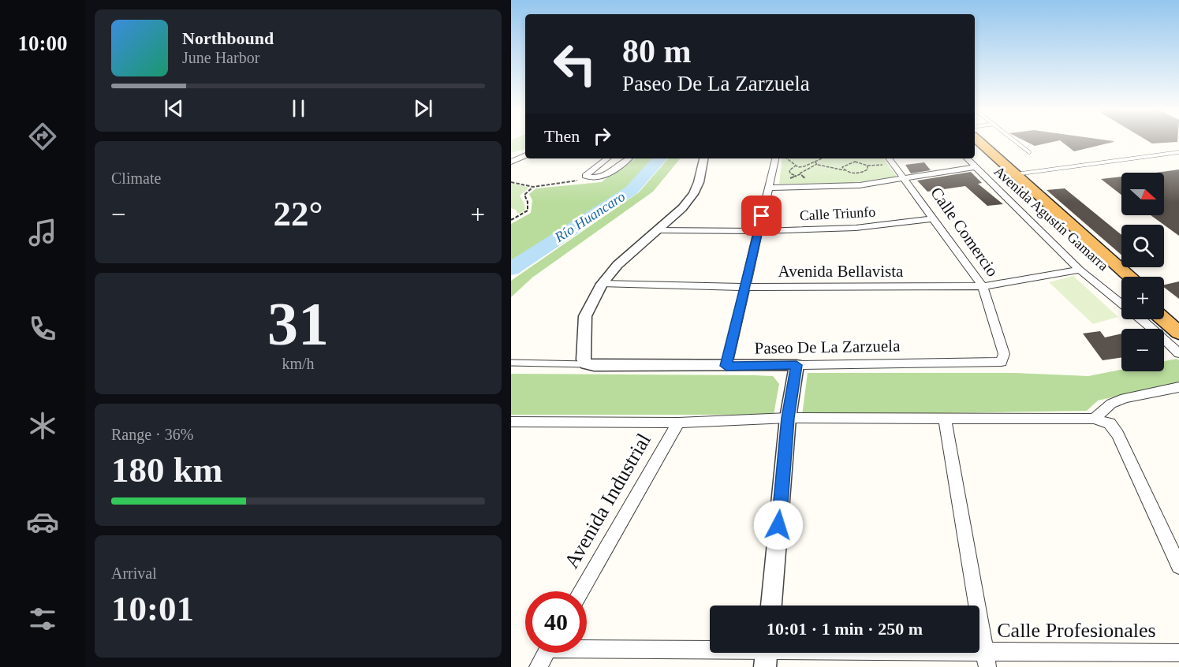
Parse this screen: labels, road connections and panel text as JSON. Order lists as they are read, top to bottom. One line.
{"streets":{"highway":["Avenida Agustín Gamarra"],"street":["Calle Triunfo","Calle Comercio","Avenida Bellavista","Paseo De La Zarzuela","Avenida Industrial","Calle Profesionales"]},"crossings":[["Calle Triunfo","Calle Comercio"],["Calle Comercio","Avenida Bellavista"],["Calle Comercio","Paseo De La Zarzuela"]],"water":["Río Huancaro"],"north":"right","page":{"tabs":"10:00","turn":["80 m","Paseo De La Zarzuela"],"song":["Northbound","June Harbor"],"then":"Then","tile":["Climate",["31","km/h"],["Range · 36%","180 km"],["Arrival","10:01"]],"map_buttons":["+","−"],"heat":["−","22°","+"],"limit":"40","trip":"10:01 · 1 min · 250 m"}}
